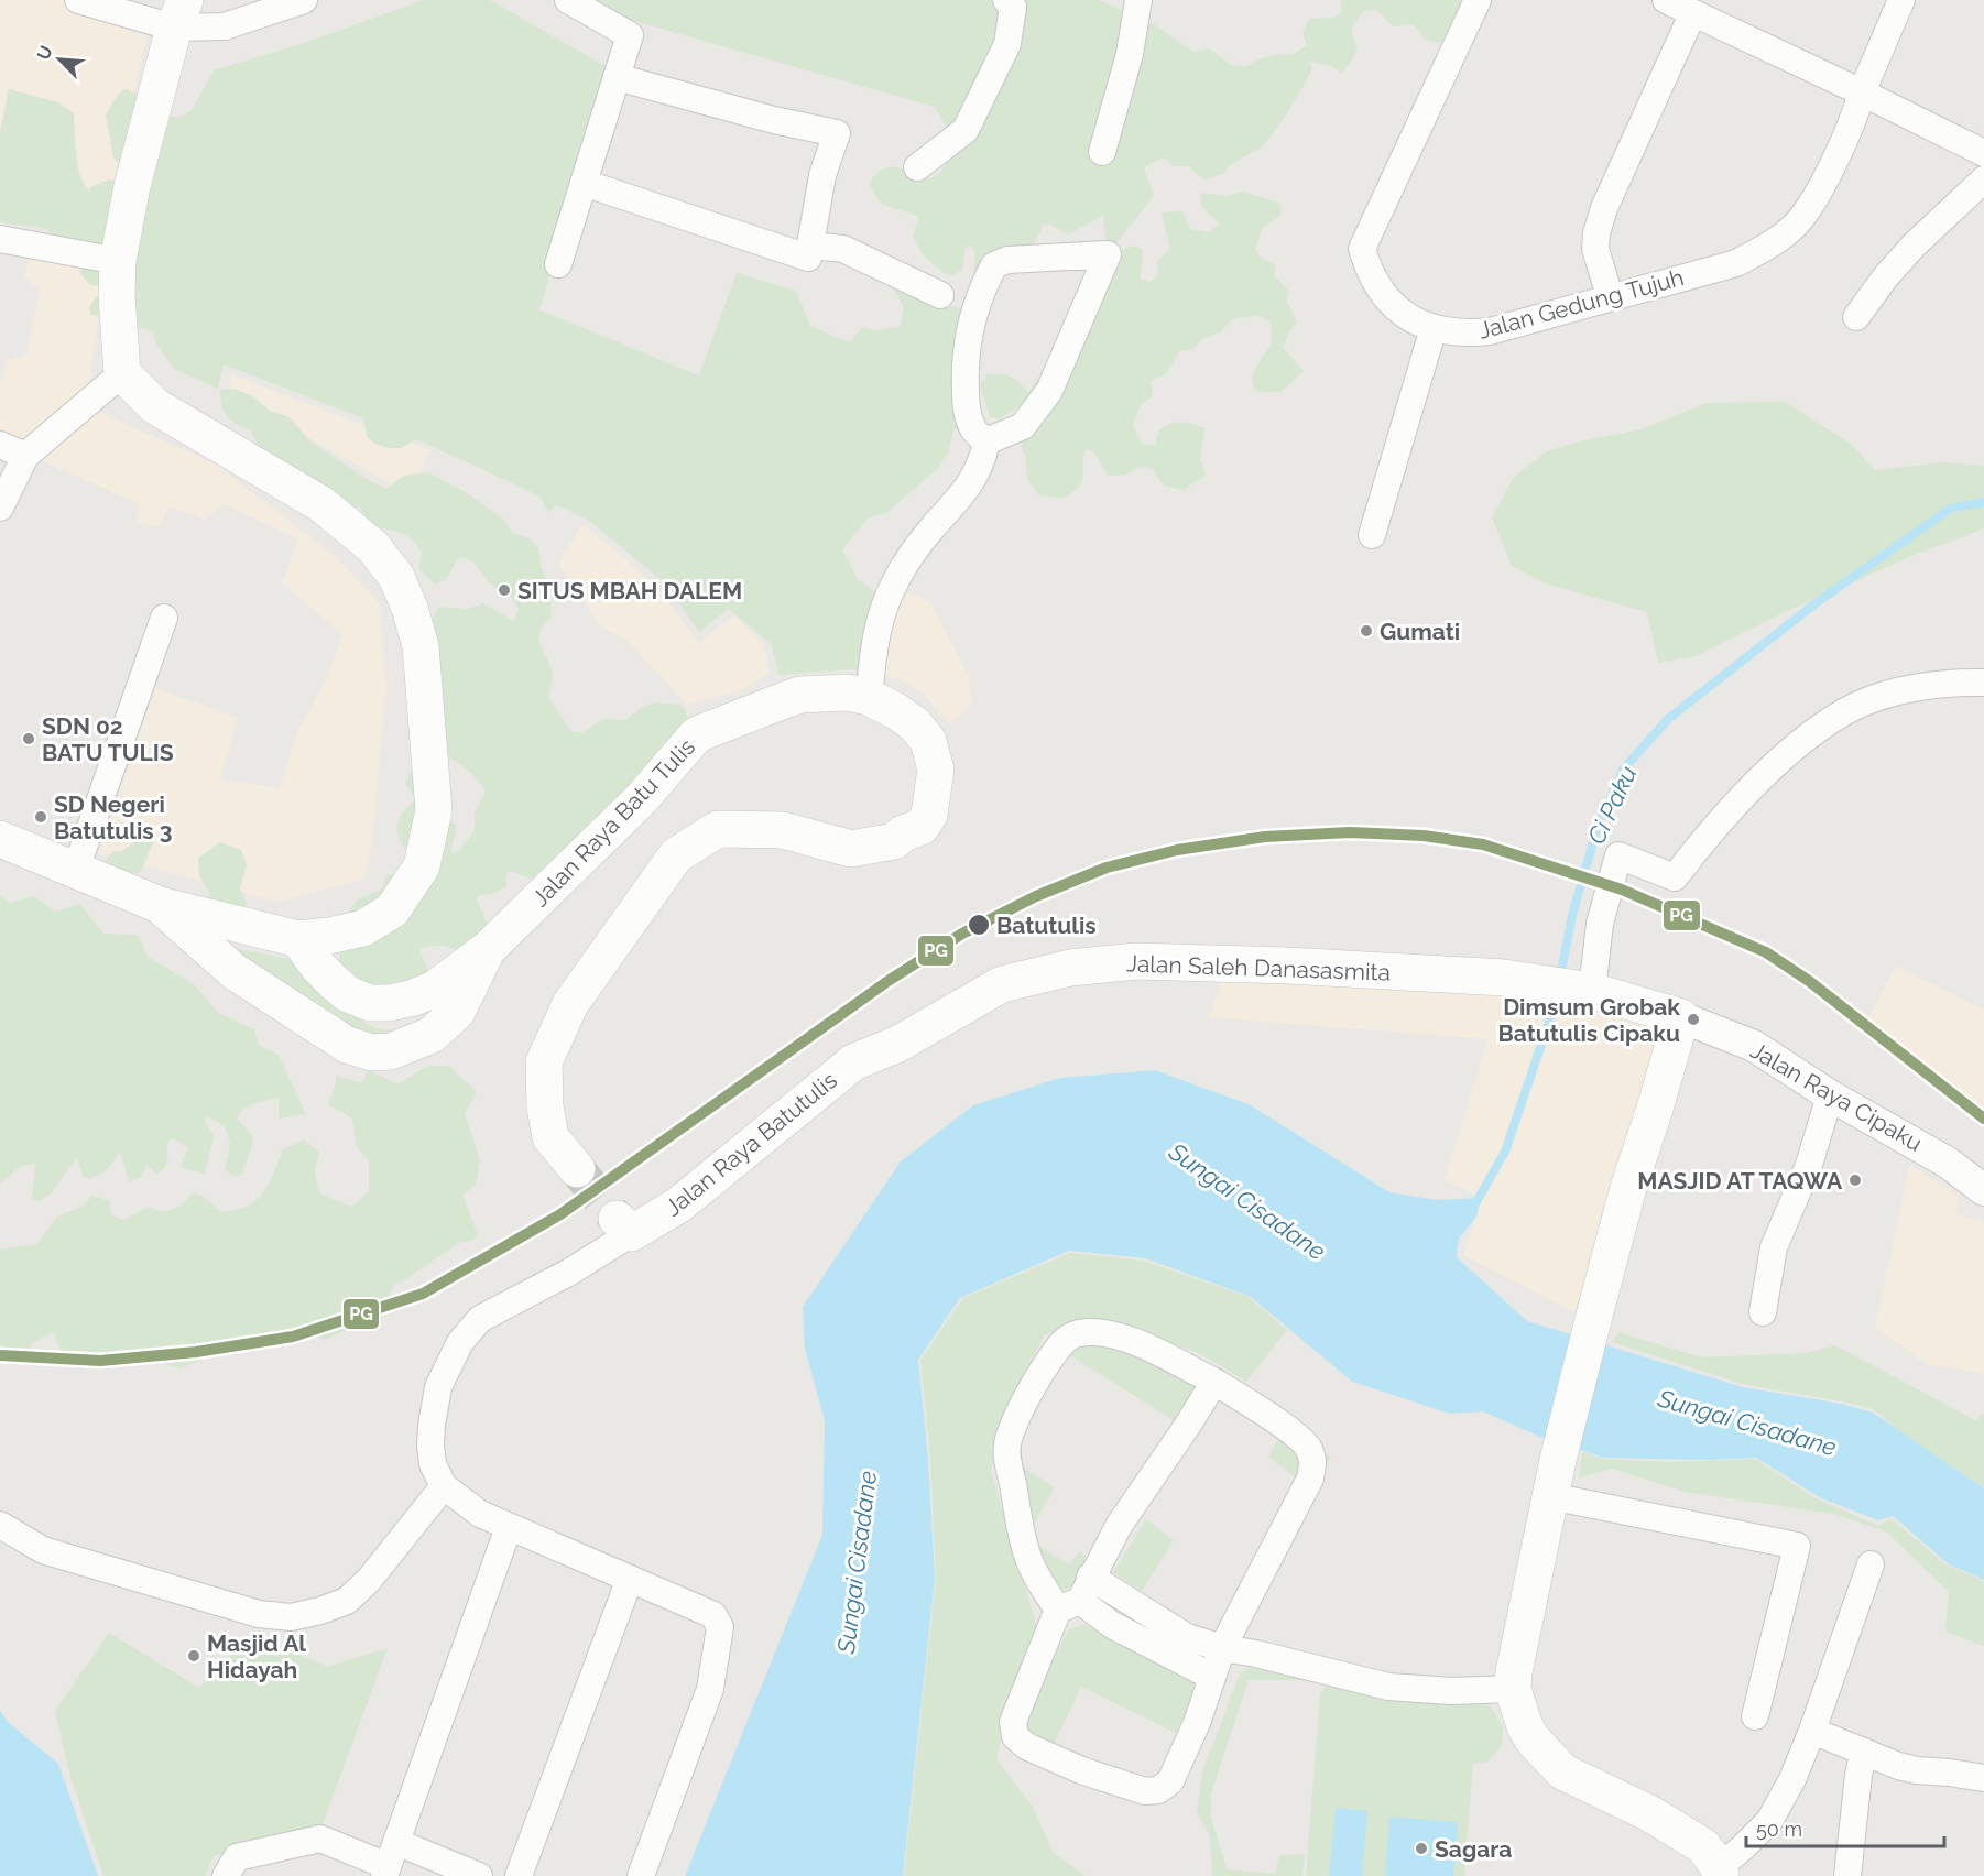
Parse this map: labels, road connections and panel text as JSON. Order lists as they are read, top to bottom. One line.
{"streets":{"main road":["Jalan Raya Batu Tulis","Jalan Saleh Danasasmita","Jalan Raya Batutulis"],"street":["Jalan Gedung Tujuh","Jalan Raya Cipaku"]},"crossings":[["Jalan Saleh Danasasmita","Jalan Raya Cipaku"],["Jalan Saleh Danasasmita","Jalan Raya Batutulis"]],"water":["Ci Paku","Sungai Cisadane"],"places":["SITUS MBAH DALEM","Gumati","SDN 02 BATU TULIS","SD Negeri Batutulis 3","Batutulis","Dimsum Grobak Batutulis Cipaku","MASJID AT TAQWA","Masjid Al Hidayah","Sagara"],"lines":["transit line PG"],"scale_bar":"50 m","north":"top left"}
